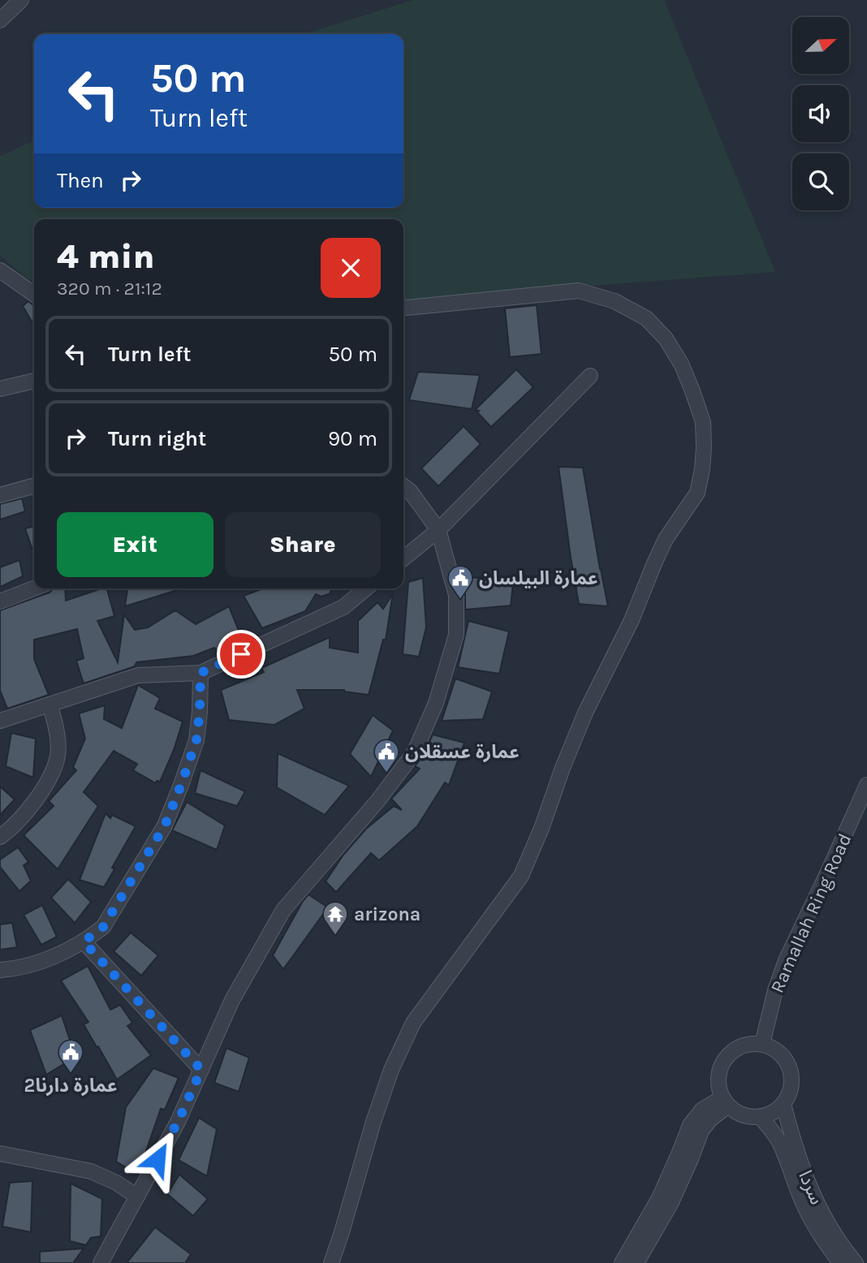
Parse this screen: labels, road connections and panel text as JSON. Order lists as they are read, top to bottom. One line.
{"streets":{"street":["Ramallah Ring Road","سردا"]},"crossings":[["Ramallah Ring Road","سردا"]],"places":{"public building":["عمارة البيلسان","عمارة عسقلان","عمارة دارنا2"],"temple":["arizona"]},"north":"right","page":{"turn":["50 m","Turn left"],"then":"Then","heading":["4 min","320 m · 21:12"],"list":[{"name":"Turn left","value":"50 m"},{"name":"Turn right","value":"90 m"}],"buttons":["Exit","Share"]}}
